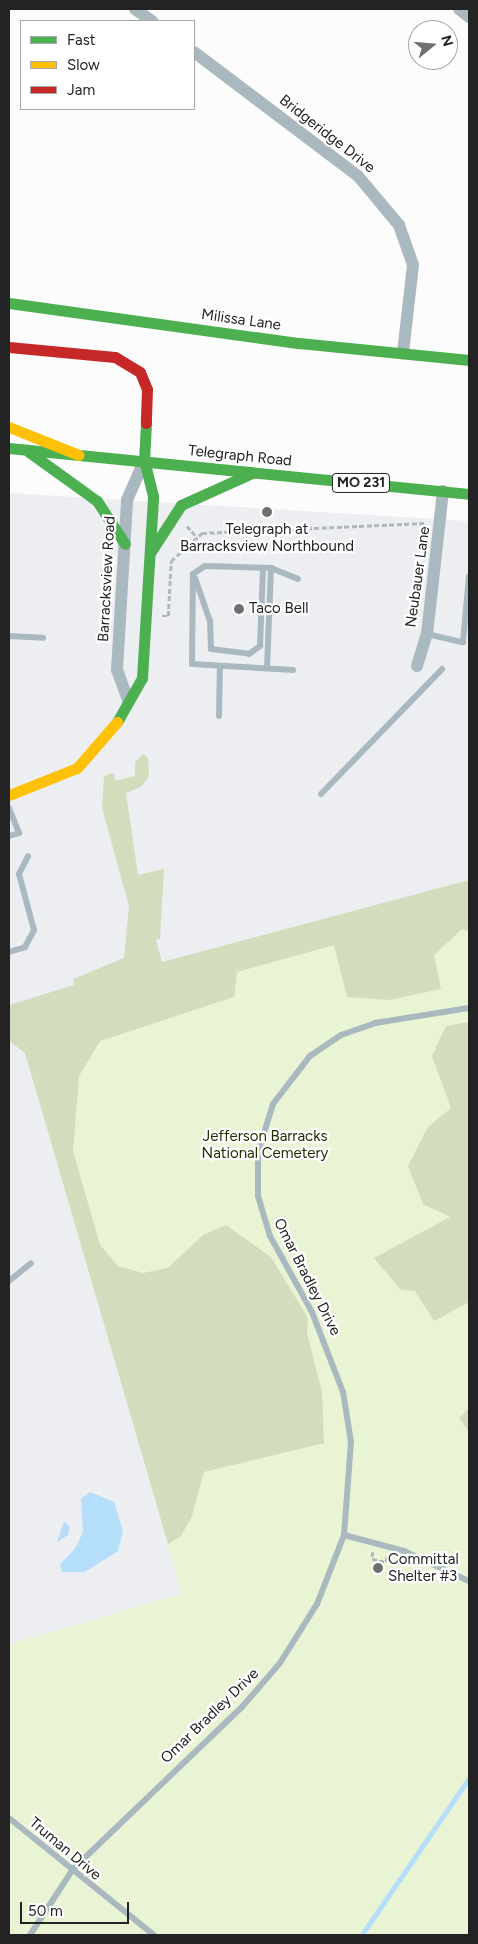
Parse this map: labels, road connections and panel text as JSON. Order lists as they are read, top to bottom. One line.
{"streets":{"main road":["Milissa Lane","Telegraph Road","MO 231","Barracksview Road"],"street":["Bridgeridge Drive","Neubauer Lane"],"lane":["Omar Bradley Drive","Truman Drive"]},"crossings":[["Bridgeridge Drive","Milissa Lane"],["Telegraph Road","Neubauer Lane"],["Telegraph Road","Barracksview Road"],["Omar Bradley Drive","Truman Drive"]],"parks":["Jefferson Barracks National Cemetery"],"places":["Telegraph at Barracksview Northbound","Taco Bell","Committal Shelter #3"],"legend":["Fast","Slow","Jam"],"scale_bar":"50 m","north":"right"}
